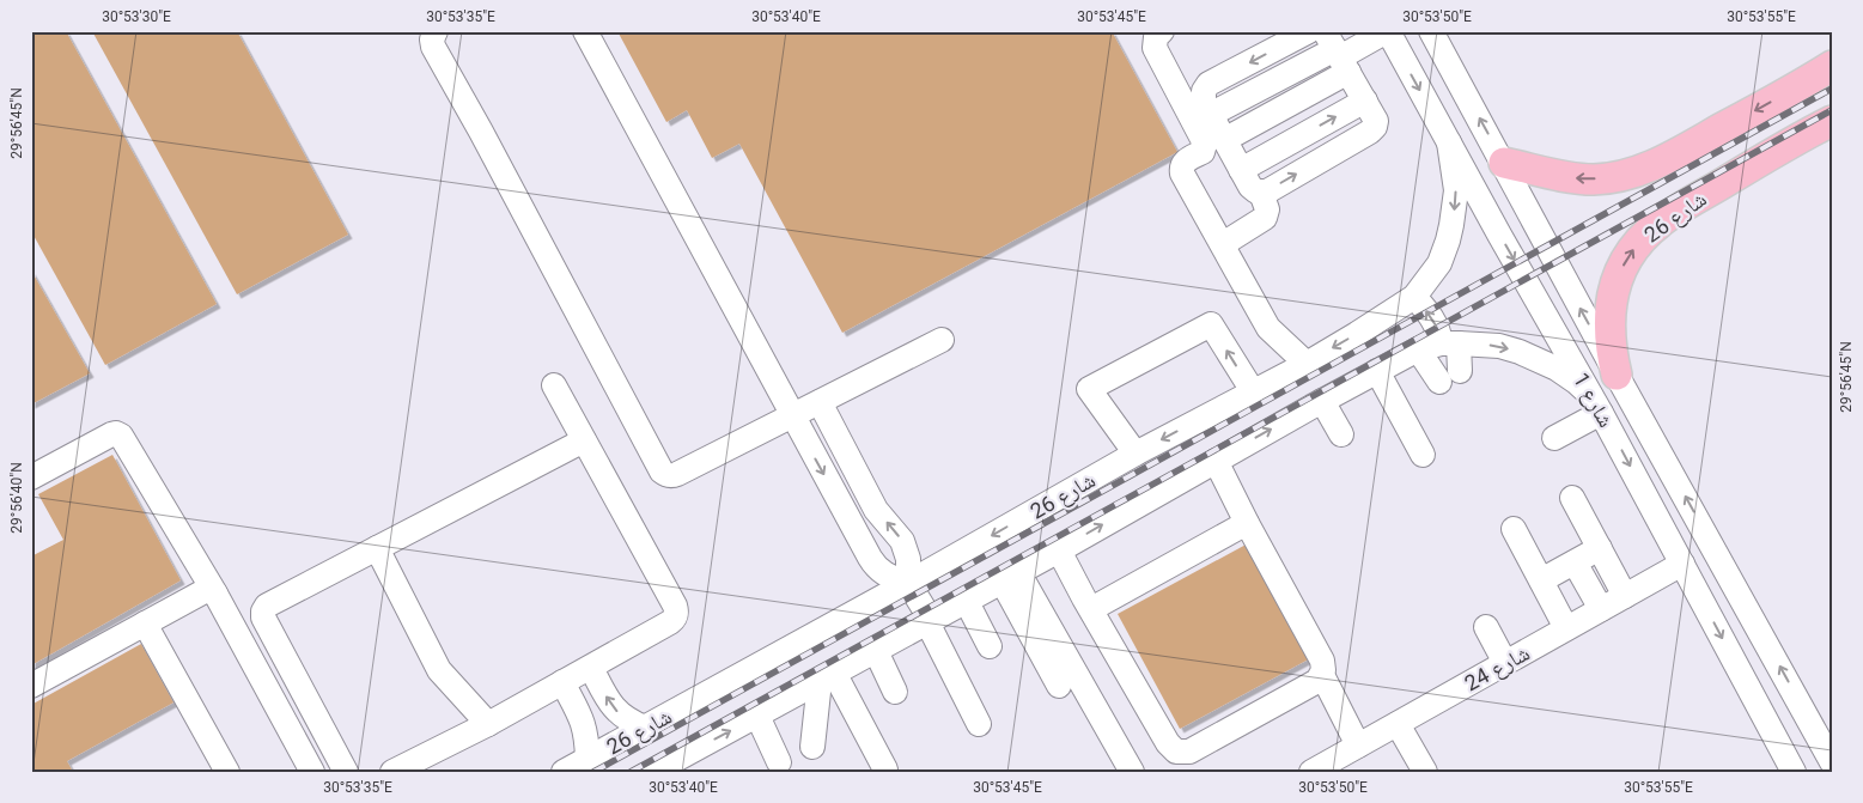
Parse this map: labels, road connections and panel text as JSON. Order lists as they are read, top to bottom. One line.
{"streets":{"main road":["شارع 26"],"street":["شارع 1","شارع 24"]},"crossings":[["شارع 26","شارع 1"],["شارع 1","شارع 24"]],"coordinates":["30°53'30\"E","30°53'35\"E","30°53'40\"E","30°53'45\"E","30°53'50\"E","30°53'55\"E","29°56'45\"N","29°56'40\"N"]}
